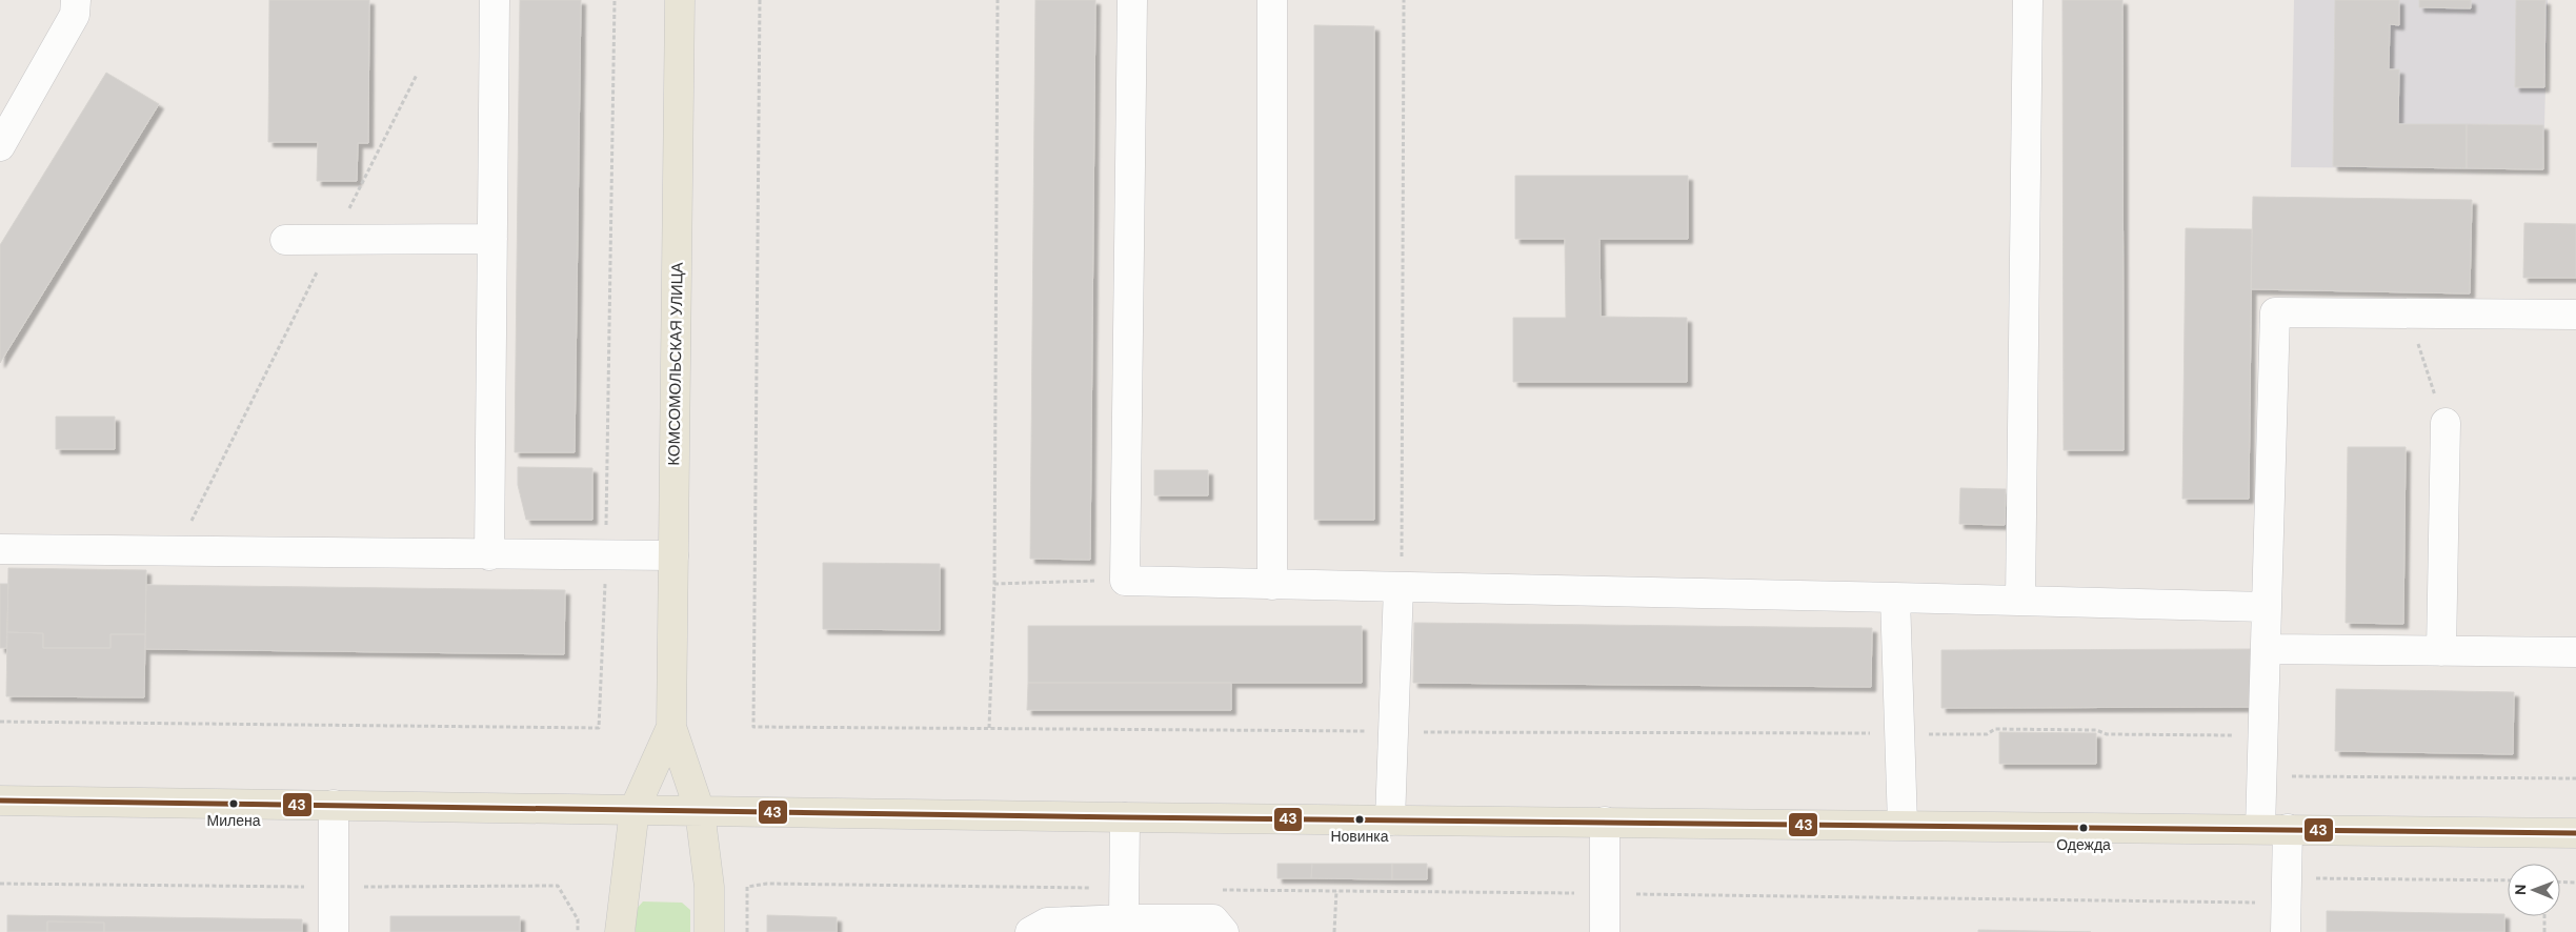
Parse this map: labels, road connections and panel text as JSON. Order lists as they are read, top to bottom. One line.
{"streets":{"main road":["КОМСОМОЛЬСКАЯ УЛИЦА"]},"places":["Милена","Новинка","Одежда"],"lines":["transit line 43"],"north":"left"}
